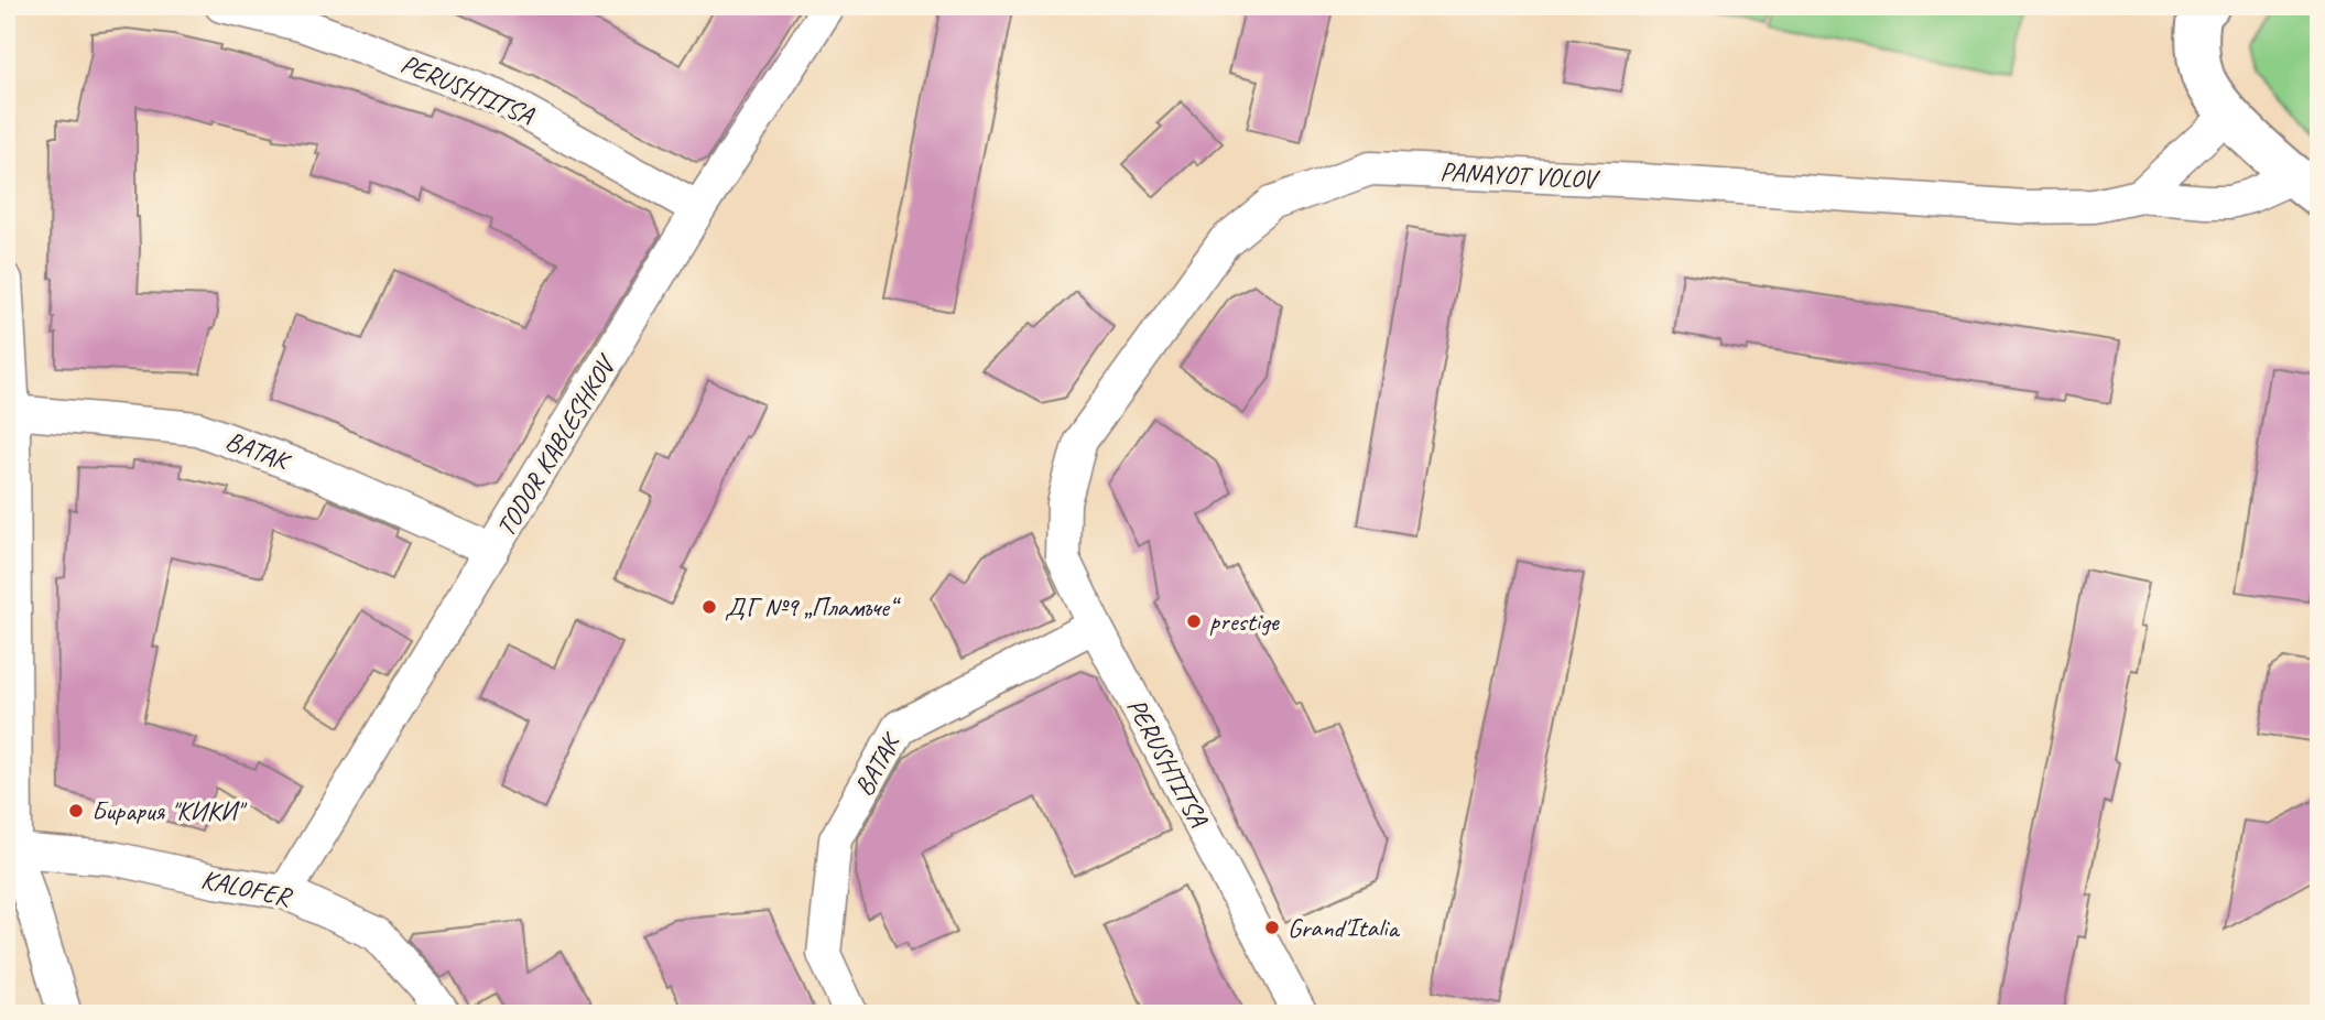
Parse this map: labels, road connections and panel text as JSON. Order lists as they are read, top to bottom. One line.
{"streets":{"street":["PERUSHTITSA","PANAYOT VOLOV","TODOR KABLESHKOV","BATAK","KALOFER"]},"crossings":[["PERUSHTITSA","PANAYOT VOLOV"],["PERUSHTITSA","TODOR KABLESHKOV"],["PERUSHTITSA","BATAK"],["TODOR KABLESHKOV","BATAK"],["TODOR KABLESHKOV","KALOFER"]],"places":["ДГ №9 „Пламъче“","prestige","Бирария \"КИКИ\"","Grand'Italia"]}
